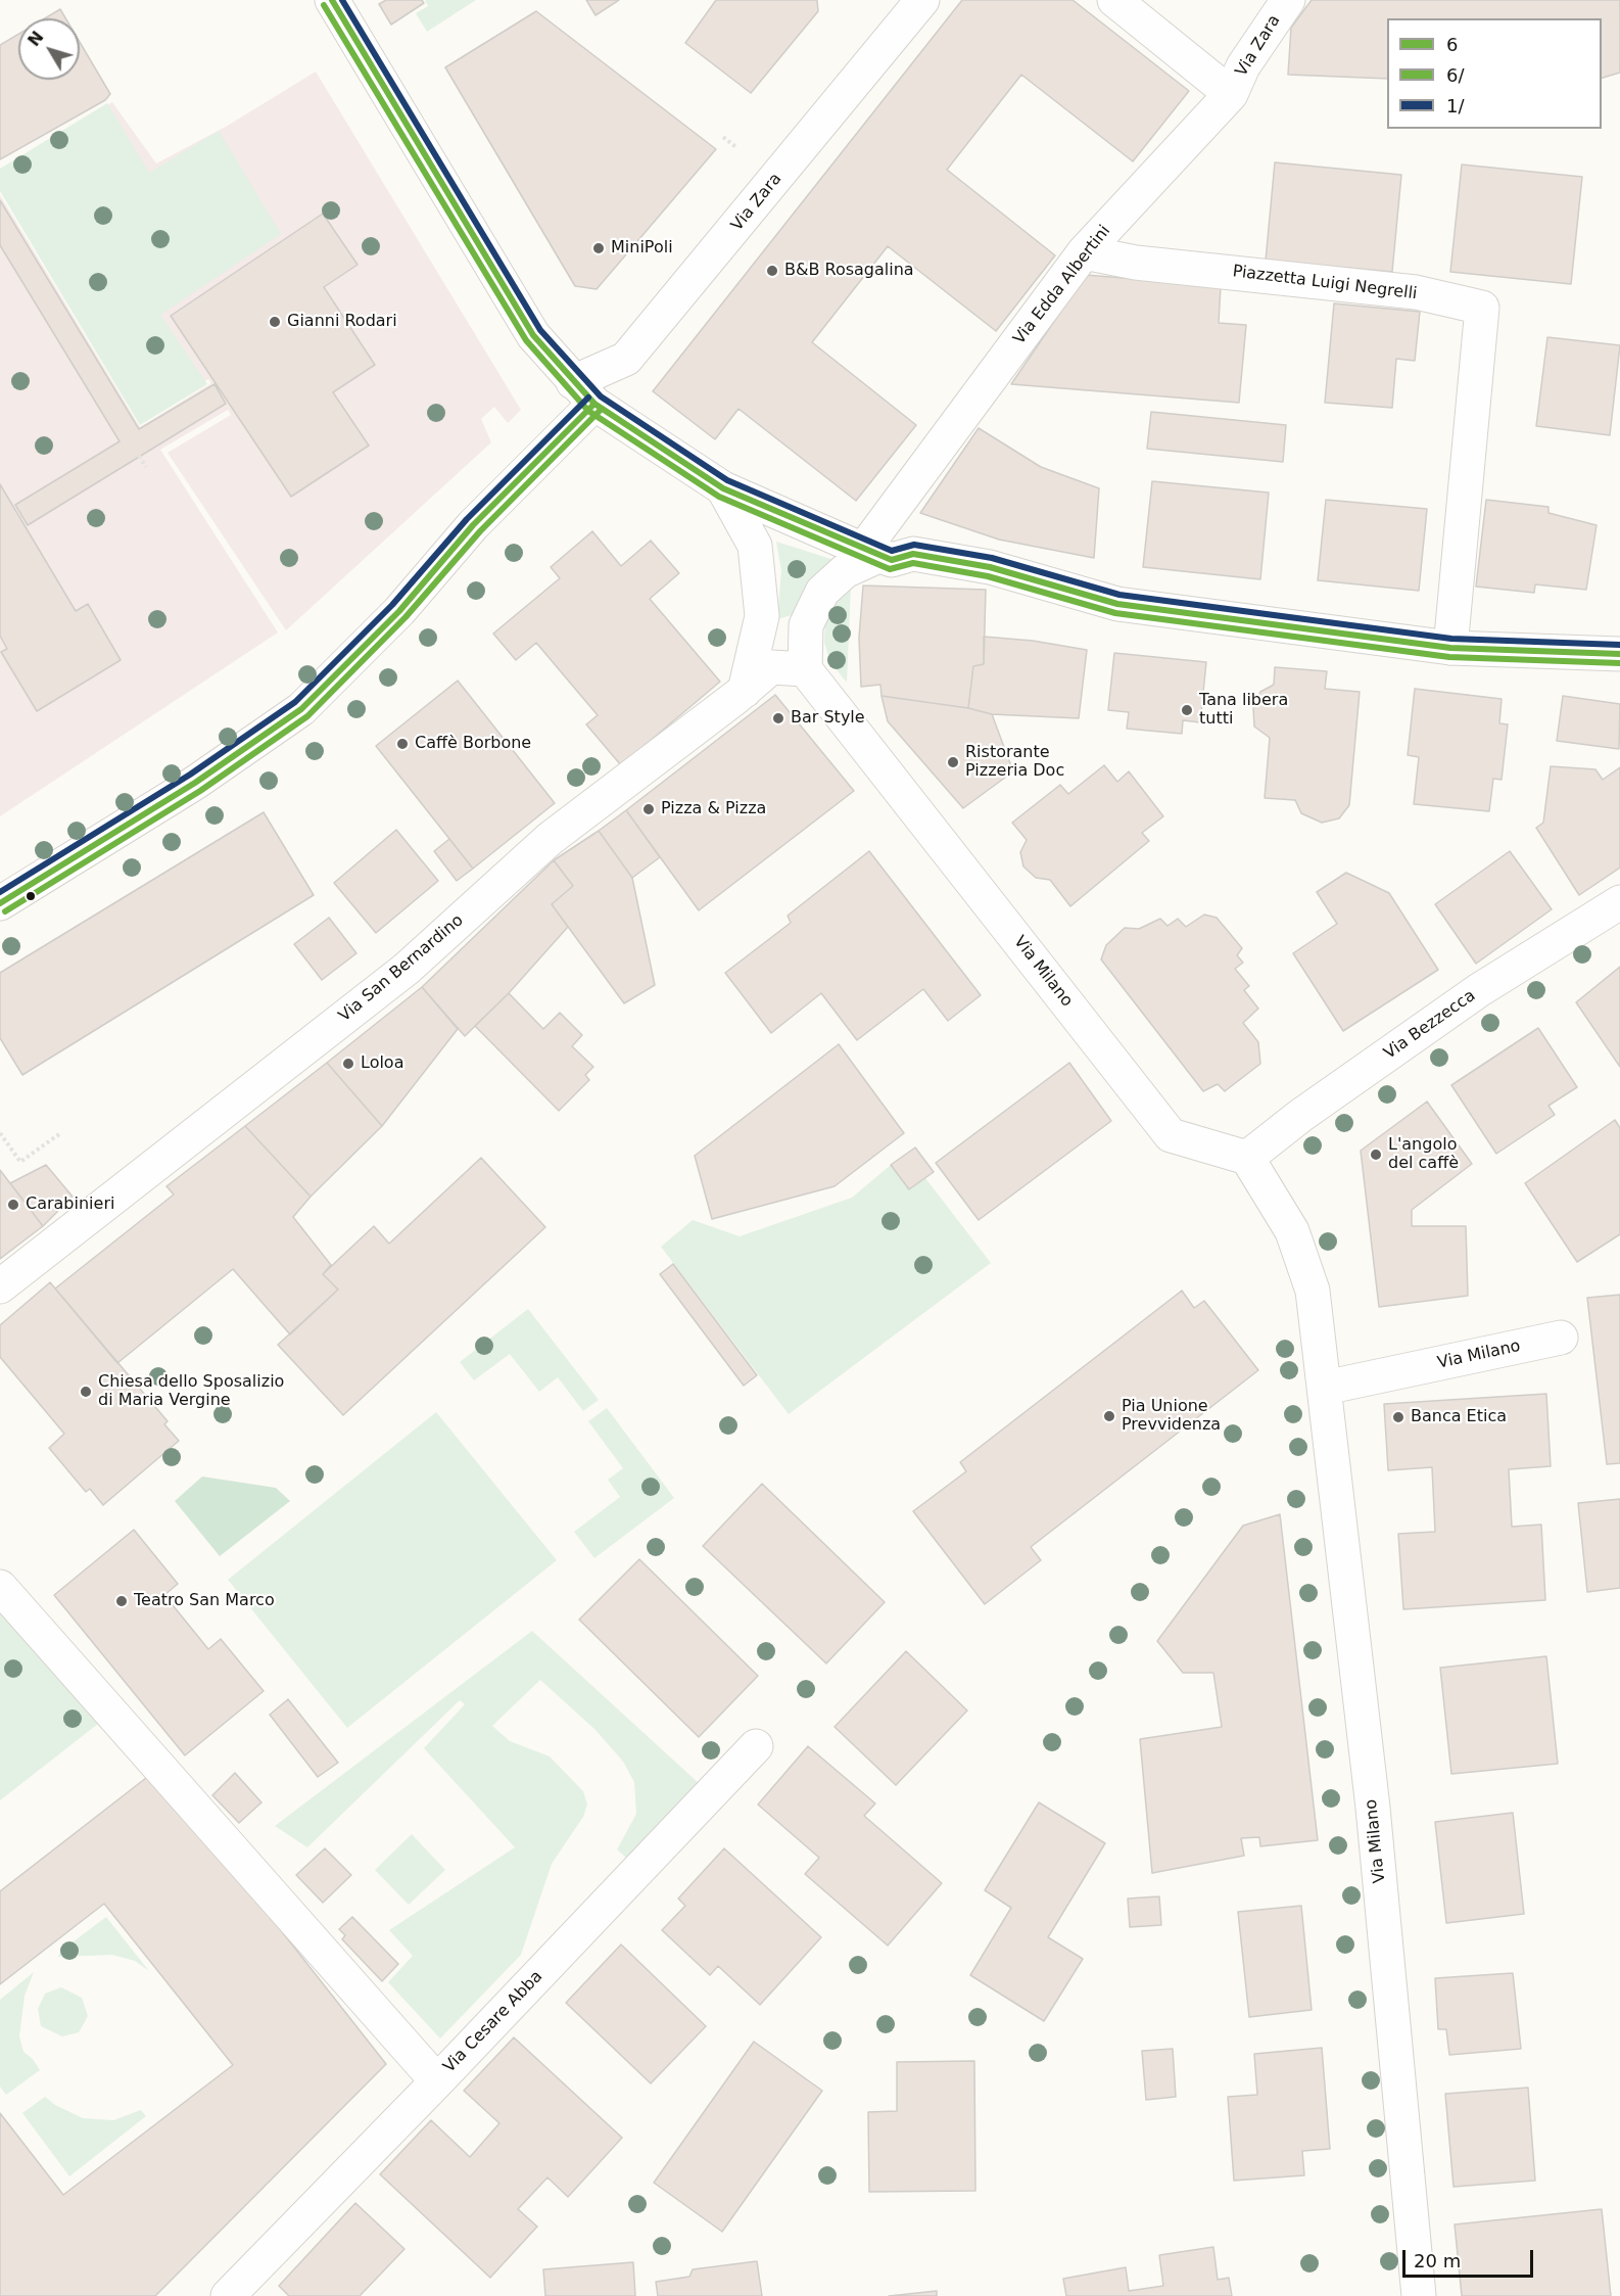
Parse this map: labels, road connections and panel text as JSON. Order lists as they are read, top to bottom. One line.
{"streets":{"street":["Via Zara","Piazzetta Luigi Negrelli","Via Edda Albertini","Via San Bernardino","Via Milano","Via Bezzecca","Via Cesare Abba"]},"crossings":[["Via Zara","Via Edda Albertini"],["Piazzetta Luigi Negrelli","Via Edda Albertini"],["Via San Bernardino","Via Milano"],["Via Milano","Via Bezzecca"]],"places":["MiniPoli","B&B Rosagalina","Gianni Rodari","Tana libera tutti","Bar Style","Caffè Borbone","Ristorante Pizzeria Doc","Pizza & Pizza","Loloa","L'angolo del caffè","Carabinieri","Chiesa dello Sposalizio di Maria Vergine","Pia Unione Prevvidenza","Banca Etica","Teatro San Marco"],"lines":["transit line 6","transit line 1/","transit line 6/"],"legend":["6","6/","1/"],"scale_bar":"20 m","north":"top left"}
